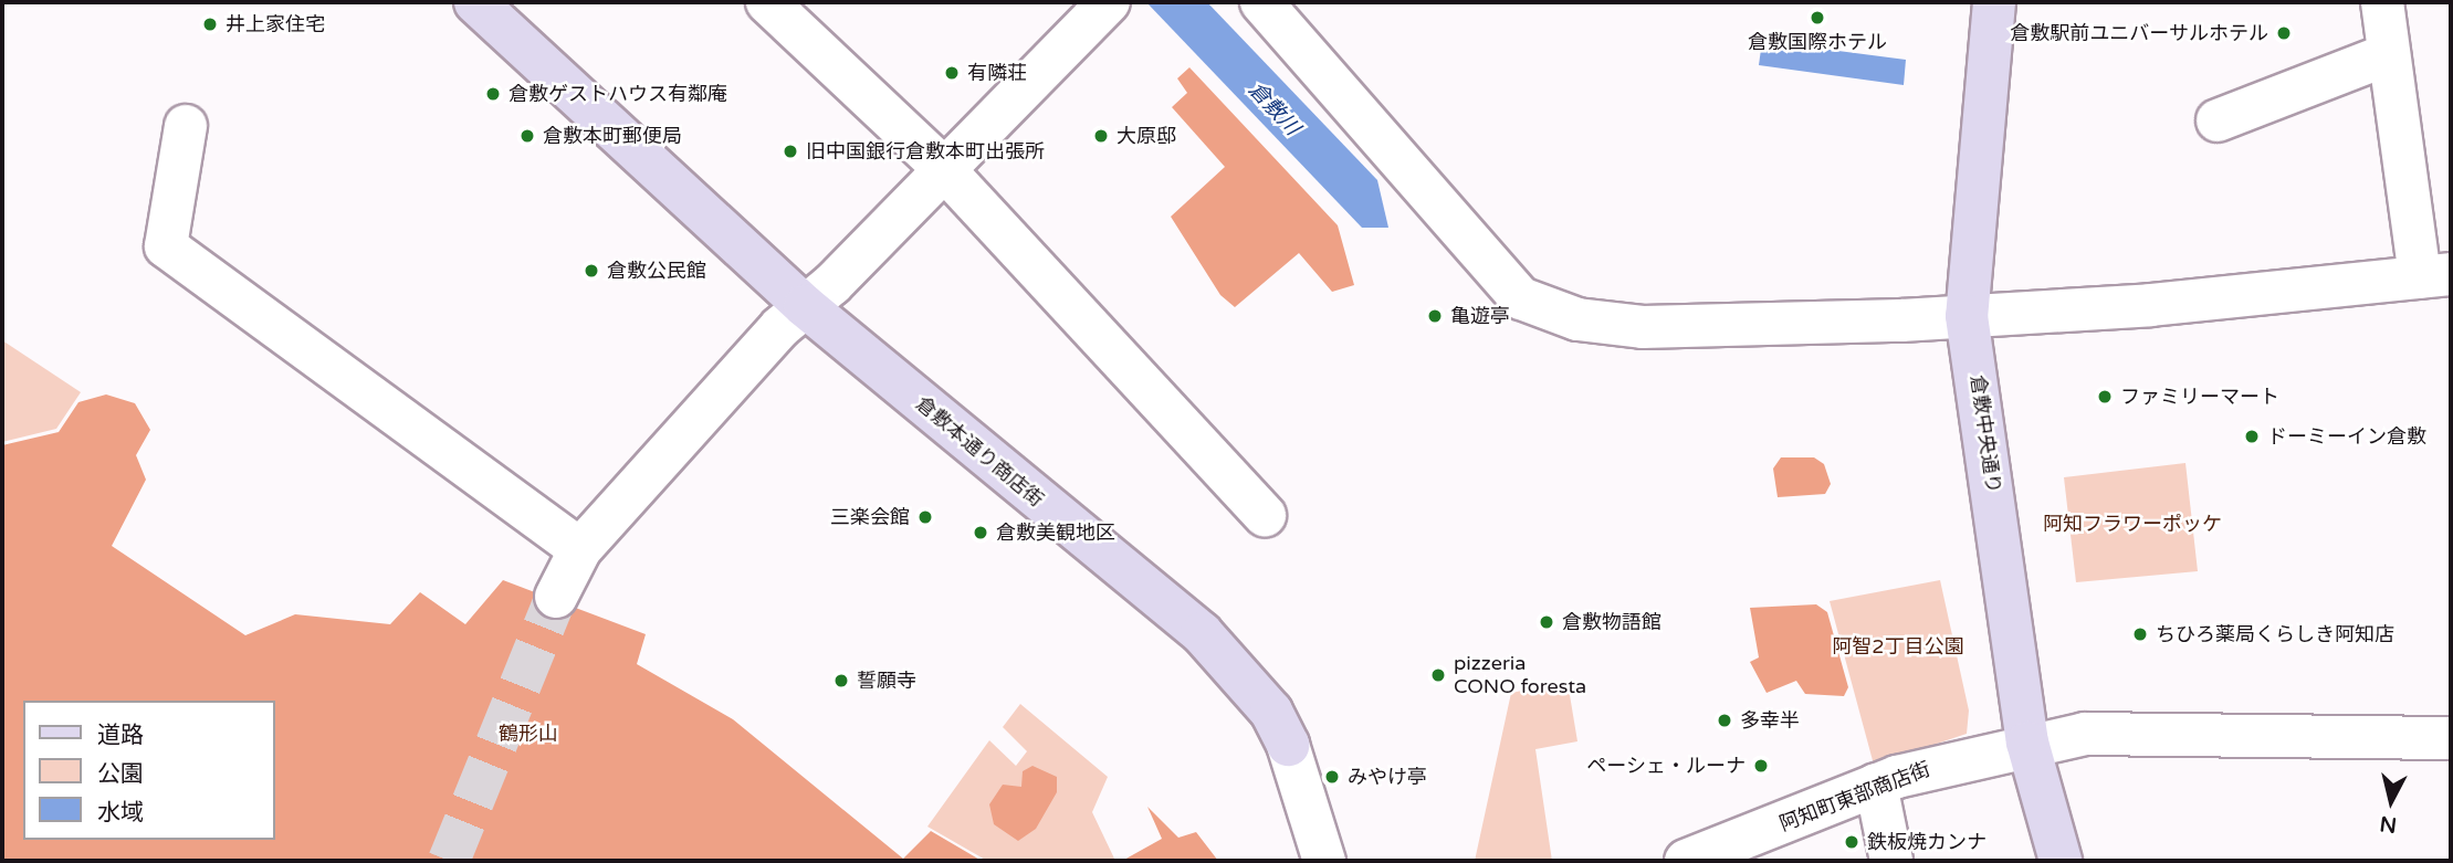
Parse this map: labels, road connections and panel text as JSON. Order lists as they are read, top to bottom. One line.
{"streets":{"street":["倉敷中央通り","倉敷本通り商店街","阿知町東部商店街"]},"crossings":[["倉敷中央通り","阿知町東部商店街"]],"water":["倉敷川"],"parks":["阿知フラワーポッケ","阿智2丁目公園","鶴形山"],"places":["倉敷国際ホテル","井上家住宅","倉敷駅前ユニバーサルホテル","有隣荘","倉敷ゲストハウス有鄰庵","倉敷本町郵便局","大原邸","旧中国銀行倉敷本町出張所","倉敷公民館","亀遊亭","ファミリーマート","ドーミーイン倉敷","三楽会館","倉敷美観地区","倉敷物語館","ちひろ薬局くらしき阿知店","pizzeria CONO foresta","誓願寺","多幸半","ペーシェ・ルーナ","みやけ亭","鉄板焼カンナ"],"legend":["道路","公園","水域"],"north":"bottom"}
